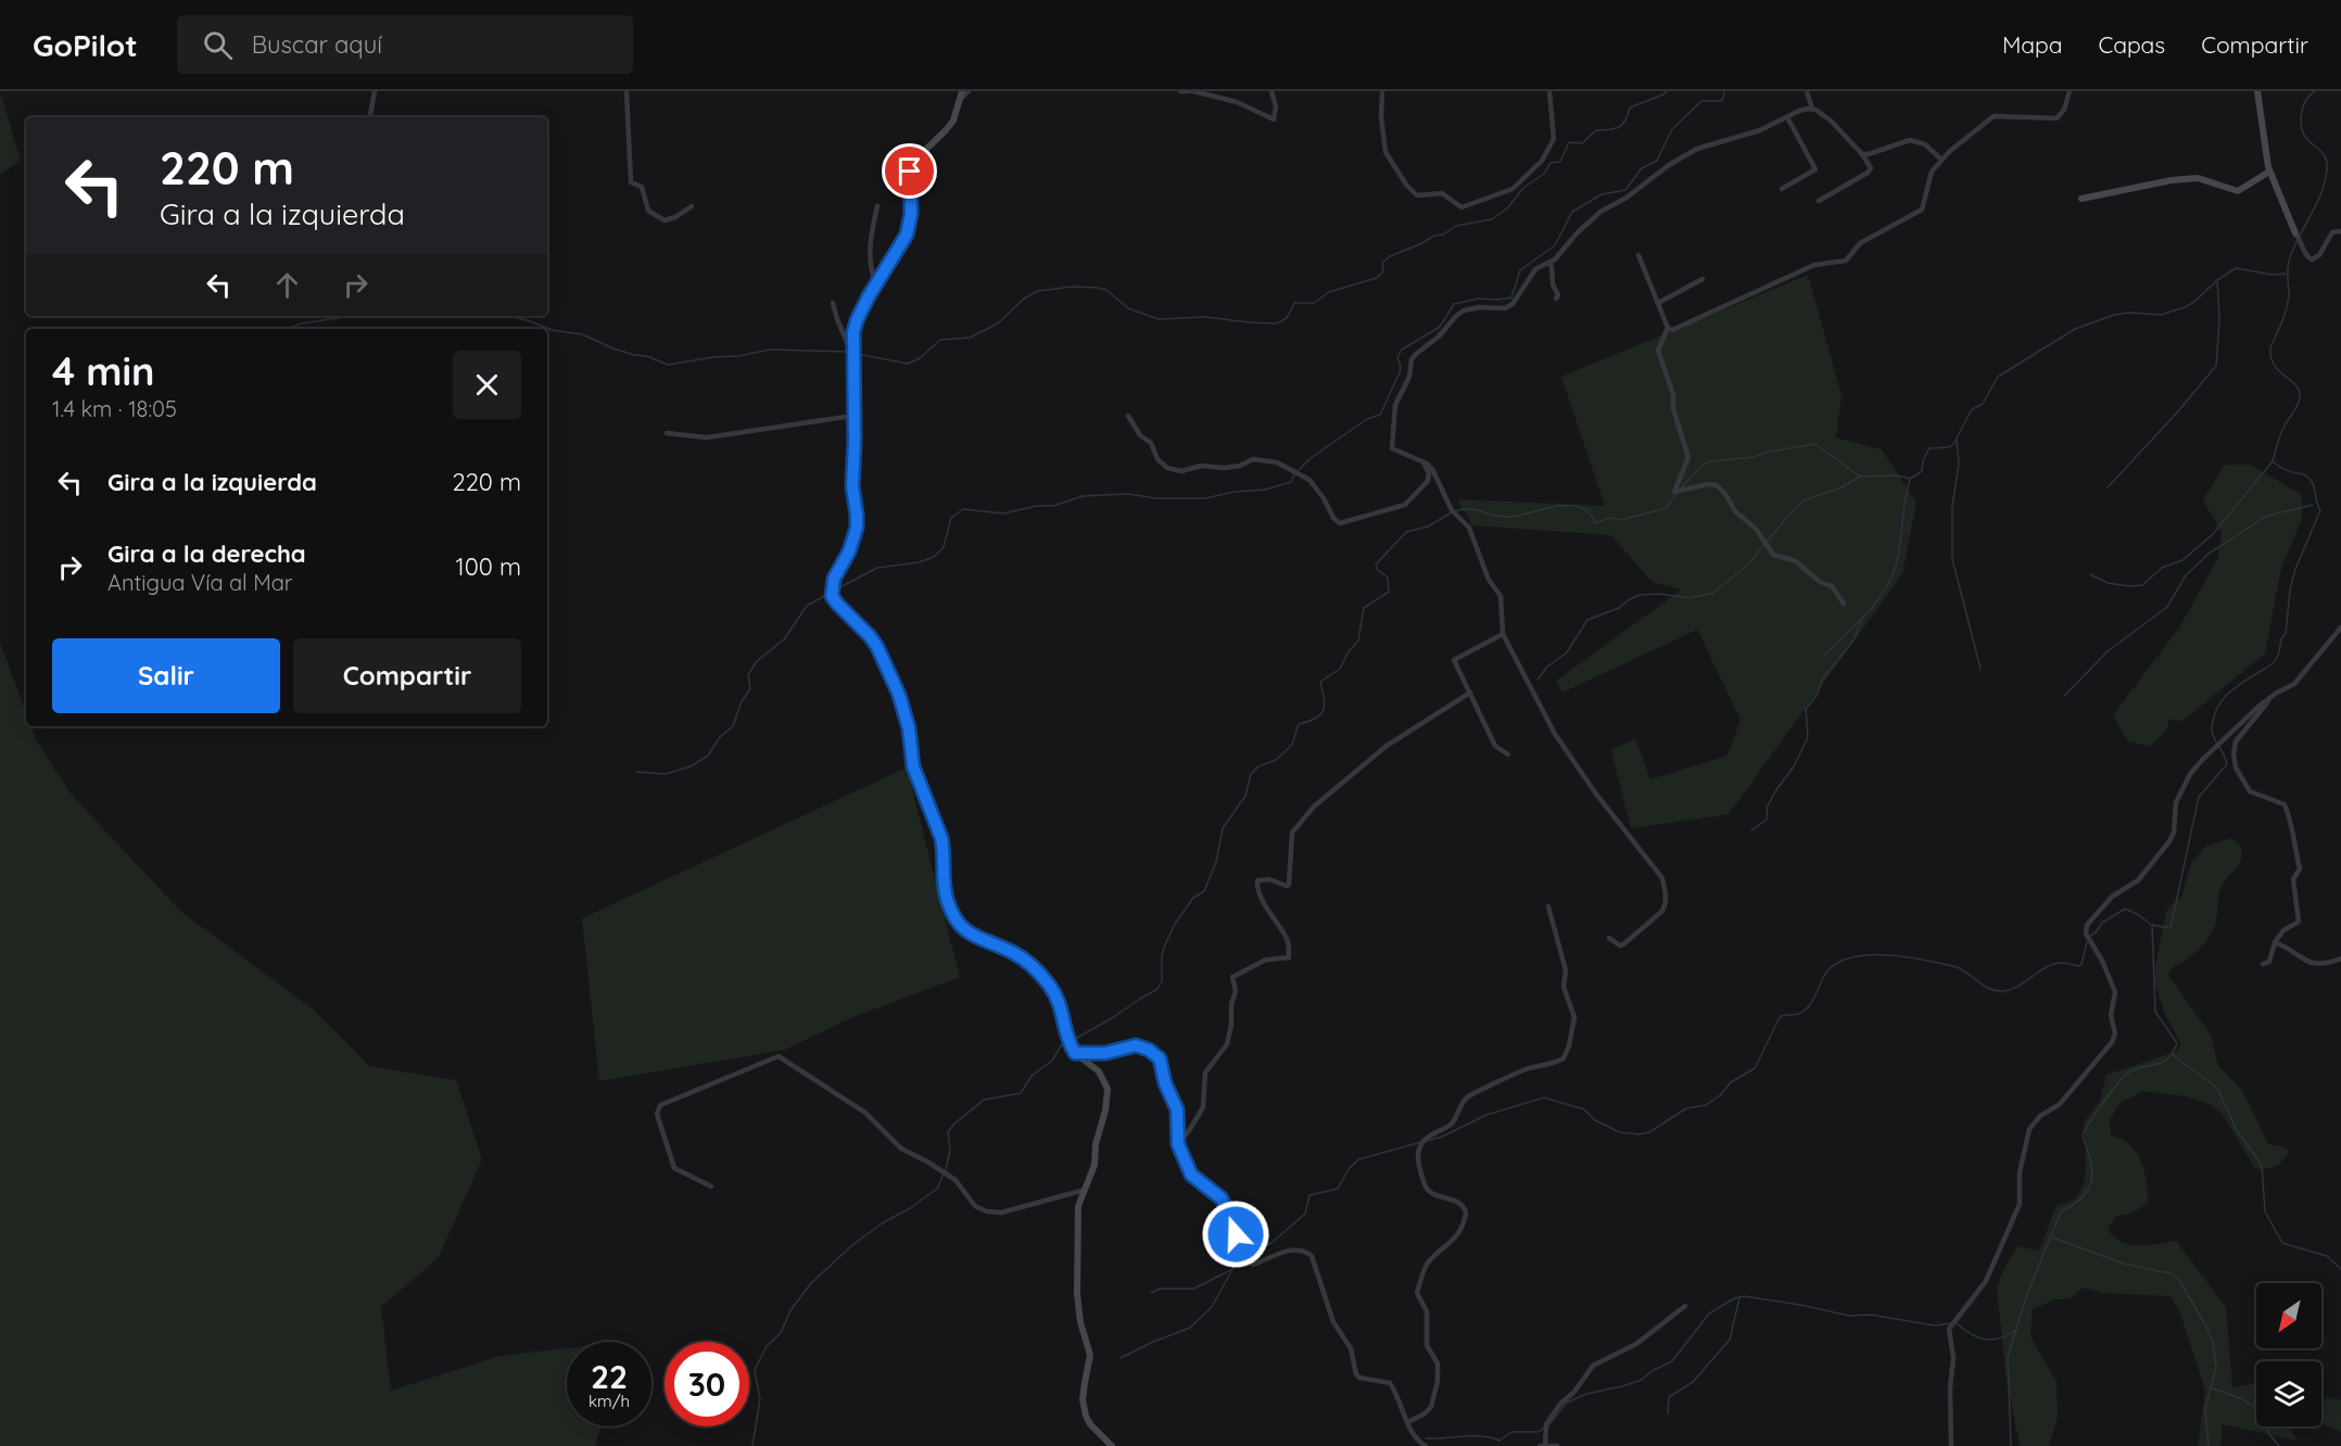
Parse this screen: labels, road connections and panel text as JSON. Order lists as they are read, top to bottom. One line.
{"north":"bottom left","page":{"header":"GoPilot","search":"Buscar aquí","nav":["Mapa","Capas","Compartir"],"turn":["220 m","Gira a la izquierda"],"heading":["4 min","1.4 km · 18:05"],"list":[{"name":"Gira a la izquierda","value":"220 m"},{"name":"Gira a la derecha","note":"Antigua Vía al Mar","value":"100 m"}],"buttons":["Salir","Compartir"],"speed":"22 km/h","limit":"30"}}
